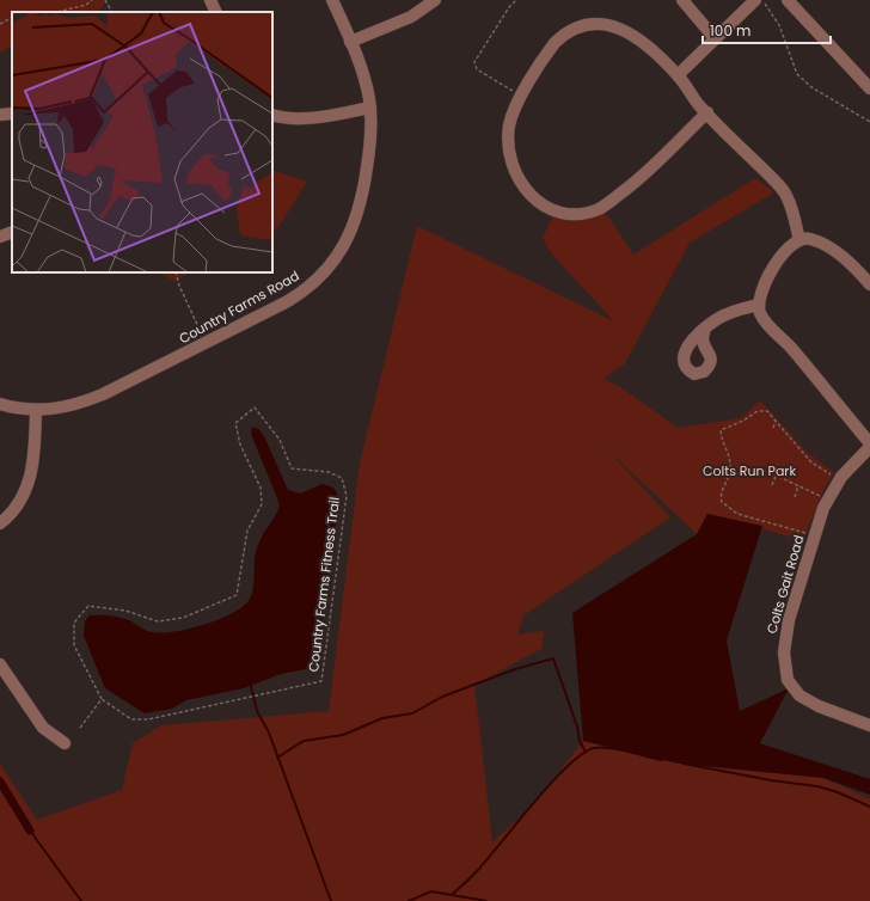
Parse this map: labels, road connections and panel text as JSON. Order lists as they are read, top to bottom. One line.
{"streets":{"street":["Country Farms Road","Colts Gait Road"],"path":["Country Farms Fitness Trail"]},"parks":["Colts Run Park"],"scale_bar":"100 m"}
